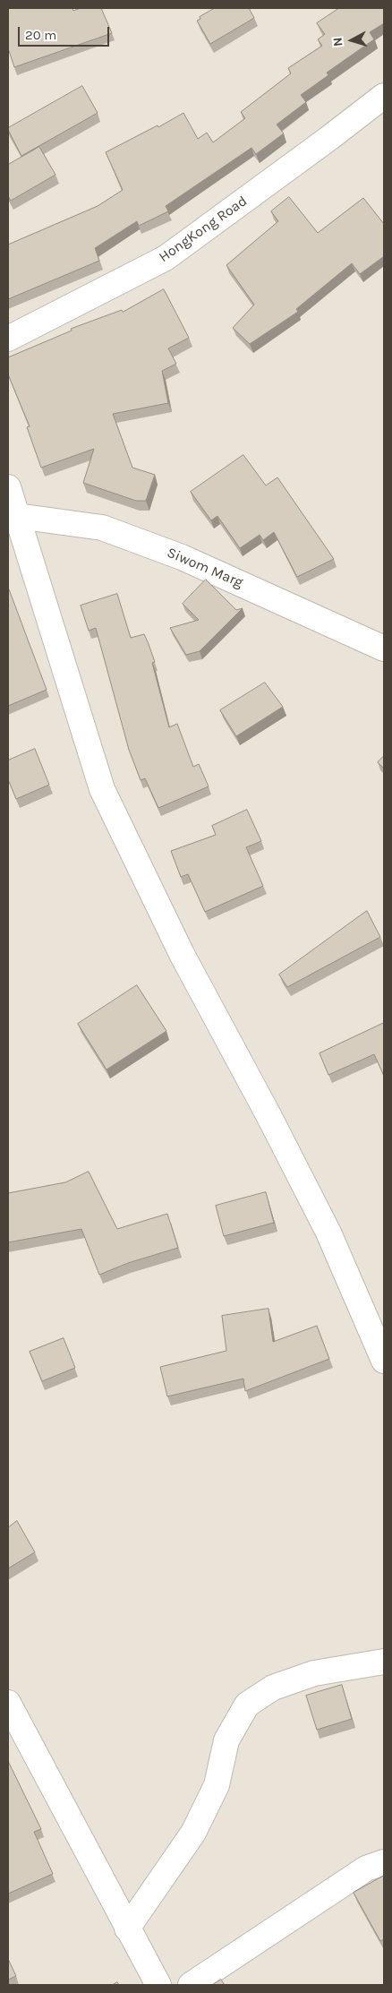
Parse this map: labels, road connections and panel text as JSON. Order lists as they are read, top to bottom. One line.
{"streets":{"street":["HongKong Road","Siwom Marg"]},"scale_bar":"20 m","north":"left"}
